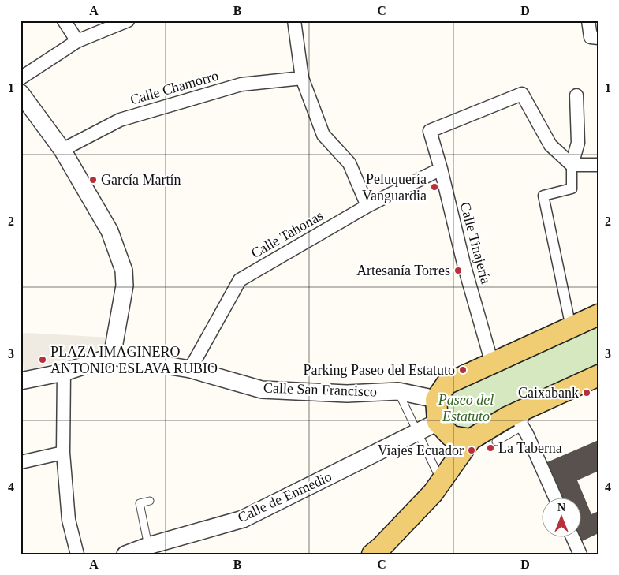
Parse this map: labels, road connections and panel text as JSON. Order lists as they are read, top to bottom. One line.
{"streets":{"street":["Calle Chamorro","Calle Tahonas","Calle Tinajería","Calle San Francisco","Calle de Enmedio"]},"crossings":[["Calle Tahonas","Calle Tinajería"],["Calle Tahonas","Calle San Francisco"]],"parks":["Paseo del Estatuto"],"places":["García Martín","Peluquería Vanguardia","Artesanía Torres","PLAZA IMAGINERO ANTONIO ESLAVA RUBIO","Parking Paseo del Estatuto","Caixabank","La Taberna","Viajes Ecuador"],"north":"top","grid":{"columns":["A","B","C","D"],"rows":["1","2","3","4"]}}
